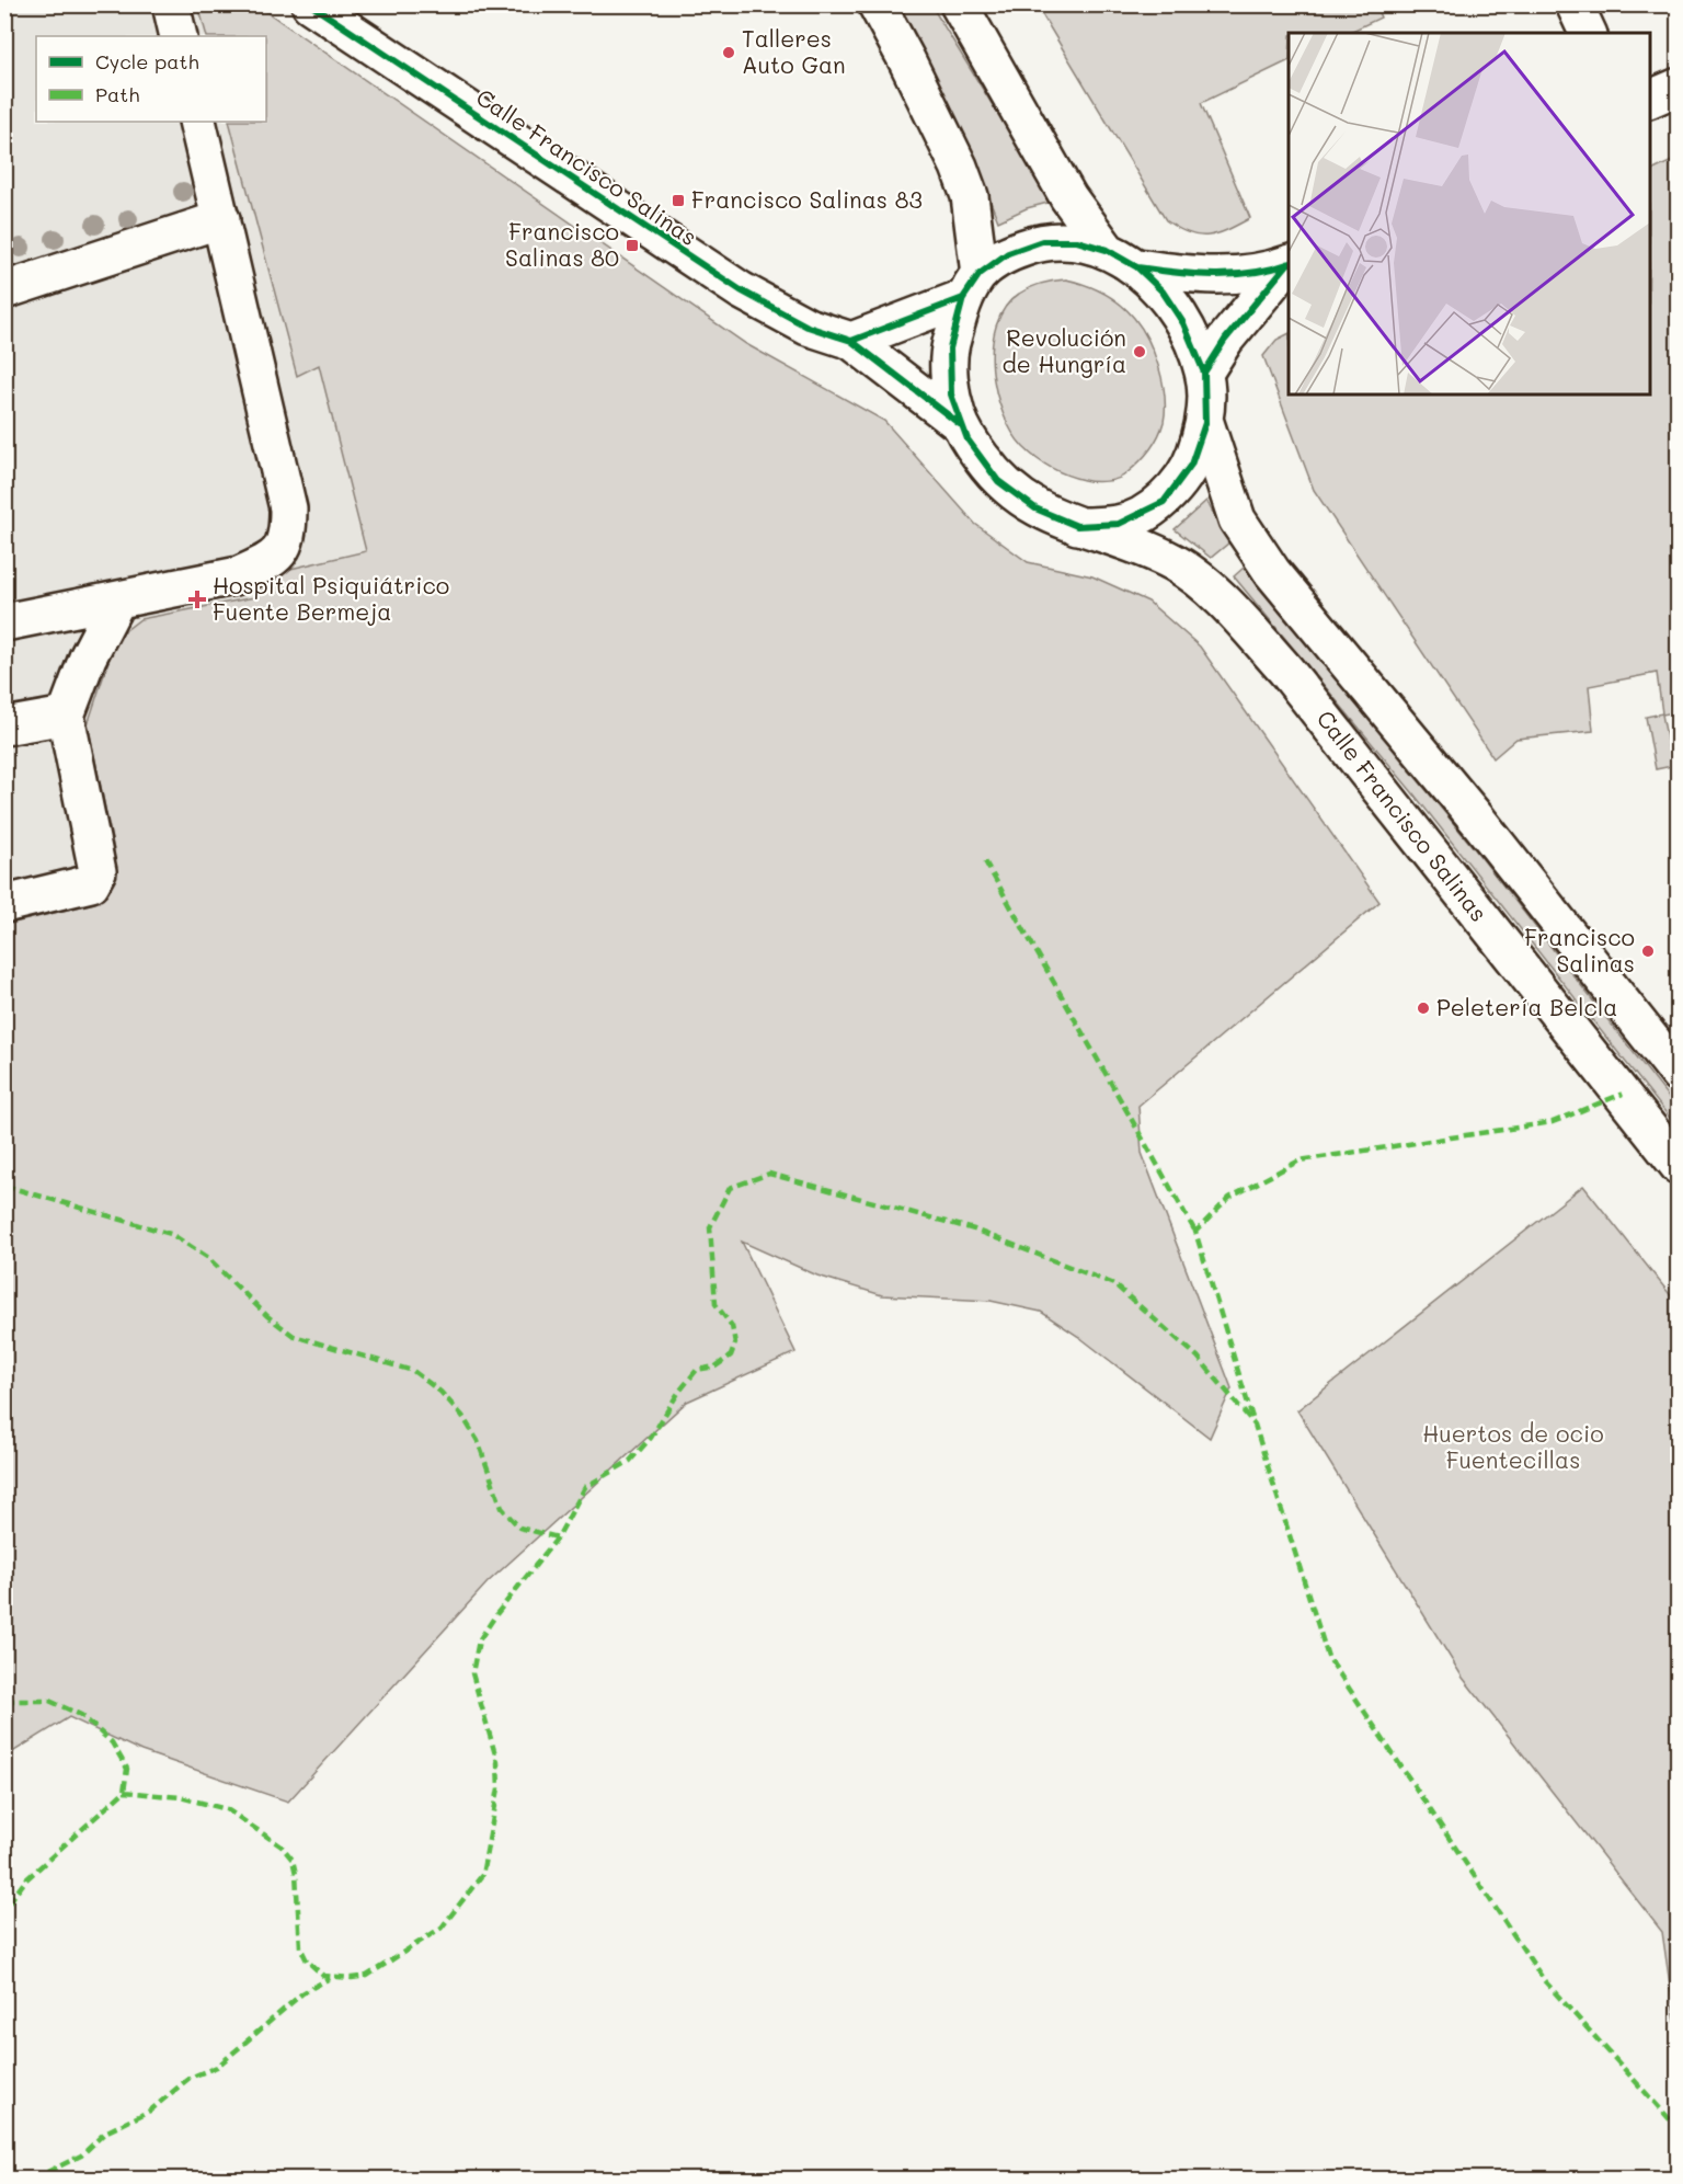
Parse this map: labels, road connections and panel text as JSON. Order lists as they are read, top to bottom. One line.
{"streets":{"main road":["Calle Francisco Salinas"]},"parks":["Huertos de ocio Fuentecillas"],"places":{"other":["Talleres Auto Gan","Revolución de Hungría","Francisco Salinas","Peletería Belcla"],"transit":["Francisco Salinas 83","Francisco Salinas 80"],"health":["Hospital Psiquiátrico Fuente Bermeja"]},"legend":["Cycle path","Path"]}
